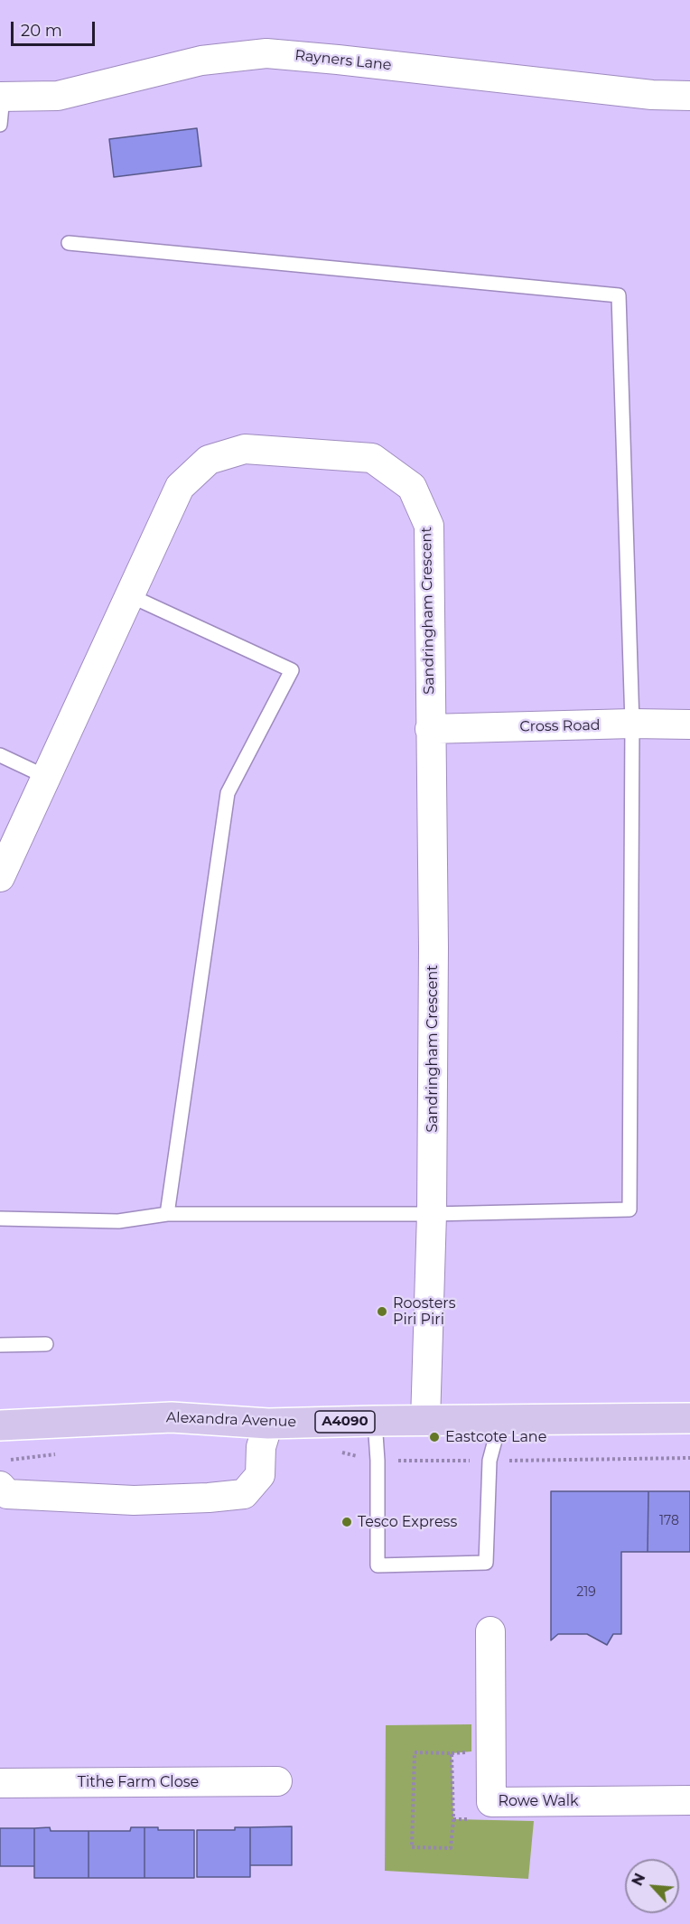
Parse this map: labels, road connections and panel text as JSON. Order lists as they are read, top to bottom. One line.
{"streets":{"main road":["Alexandra Avenue","A4090"],"street":["Rayners Lane","Sandringham Crescent","Cross Road","Tithe Farm Close","Rowe Walk"]},"crossings":[["Sandringham Crescent","Cross Road"],["Sandringham Crescent","Alexandra Avenue"]],"places":["Roosters Piri Piri","Eastcote Lane","Tesco Express"],"house_numbers":["178","219"],"scale_bar":"20 m","north":"top left"}
